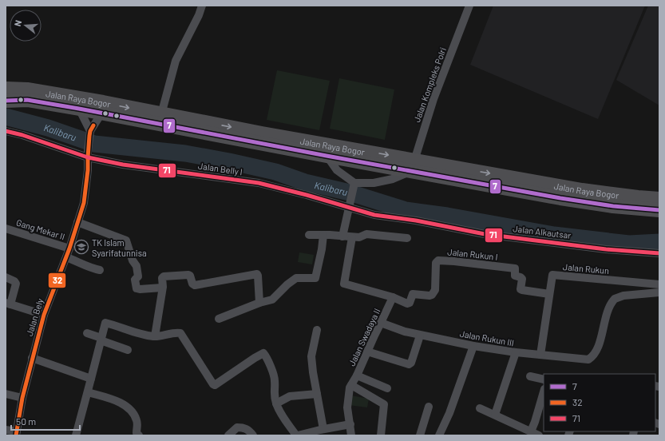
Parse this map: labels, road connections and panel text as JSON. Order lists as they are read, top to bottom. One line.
{"streets":{"highway":["Jalan Raya Bogor"],"street":["Jalan Kompleks Polri","Jalan Belly I","Gang Mekar II","Jalan Alkautsar","Jalan Rukun I","Jalan Rukun","Jalan Bely","Jalan Swadaya II","Jalan Rukun III"]},"crossings":[["Jalan Kompleks Polri","Jalan Raya Bogor"],["Jalan Raya Bogor","Jalan Bely"],["Jalan Belly I","Jalan Alkautsar"],["Jalan Belly I","Jalan Bely"],["Gang Mekar II","Jalan Bely"],["Jalan Rukun I","Jalan Rukun"],["Jalan Rukun I","Jalan Swadaya II"],["Jalan Rukun","Jalan Rukun III"],["Jalan Swadaya II","Jalan Rukun III"]],"water":["Kalibaru"],"places":{"school or university":["TK Islam Syarifatunnisa"]},"lines":["transit line 7","transit line 32","transit line 71"],"legend":["7","32","71"],"scale_bar":"50 m","north":"left"}
